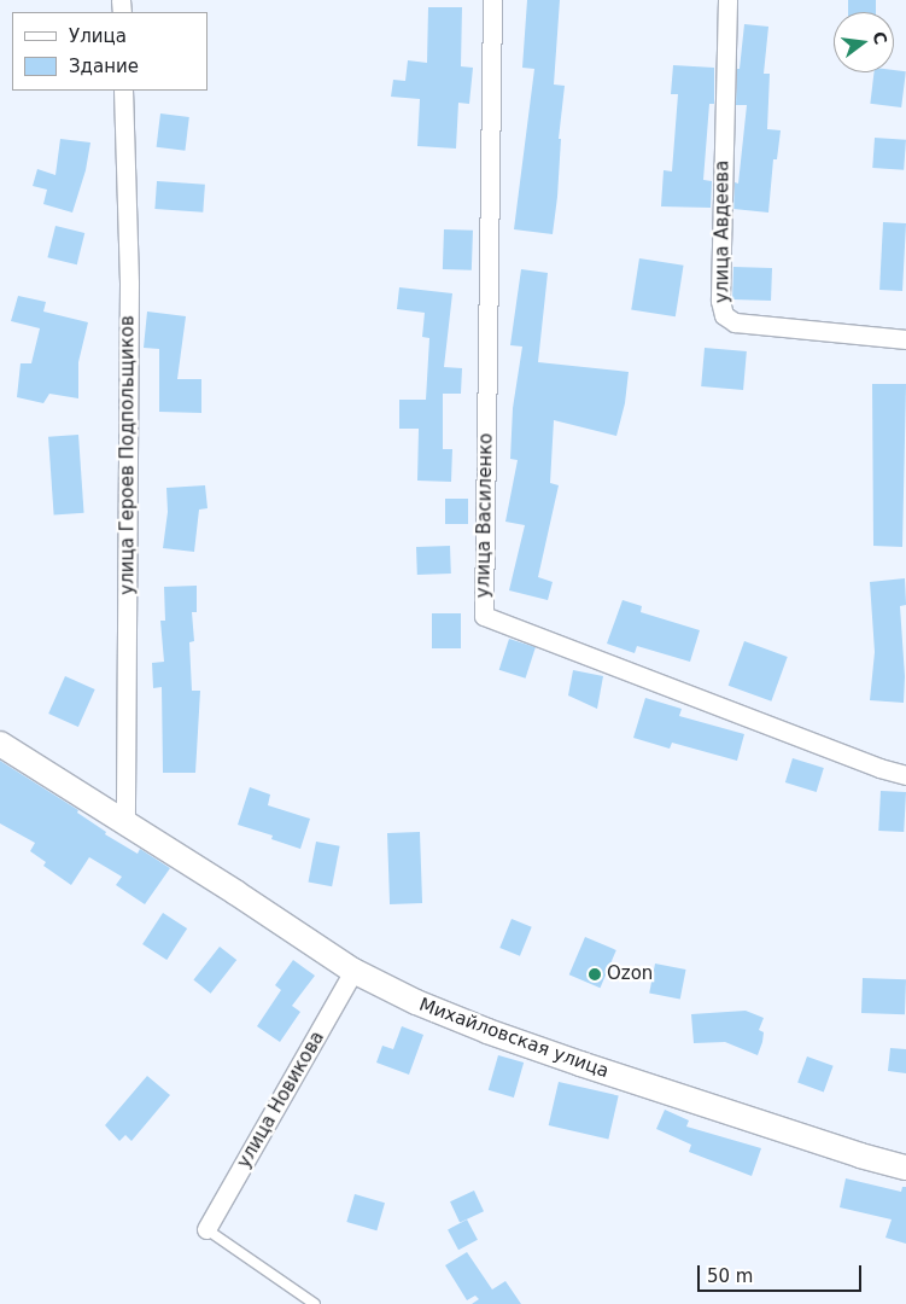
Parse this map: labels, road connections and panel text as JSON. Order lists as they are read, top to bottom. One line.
{"streets":{"street":["улица Авдеева","улица Героев Подпольщиков","улица Василенко","Михайловская улица","улица Новикова"]},"crossings":[["улица Героев Подпольщиков","Михайловская улица"],["Михайловская улица","улица Новикова"]],"places":["Ozon"],"legend":["Улица","Здание"],"scale_bar":"50 m","north":"right"}
